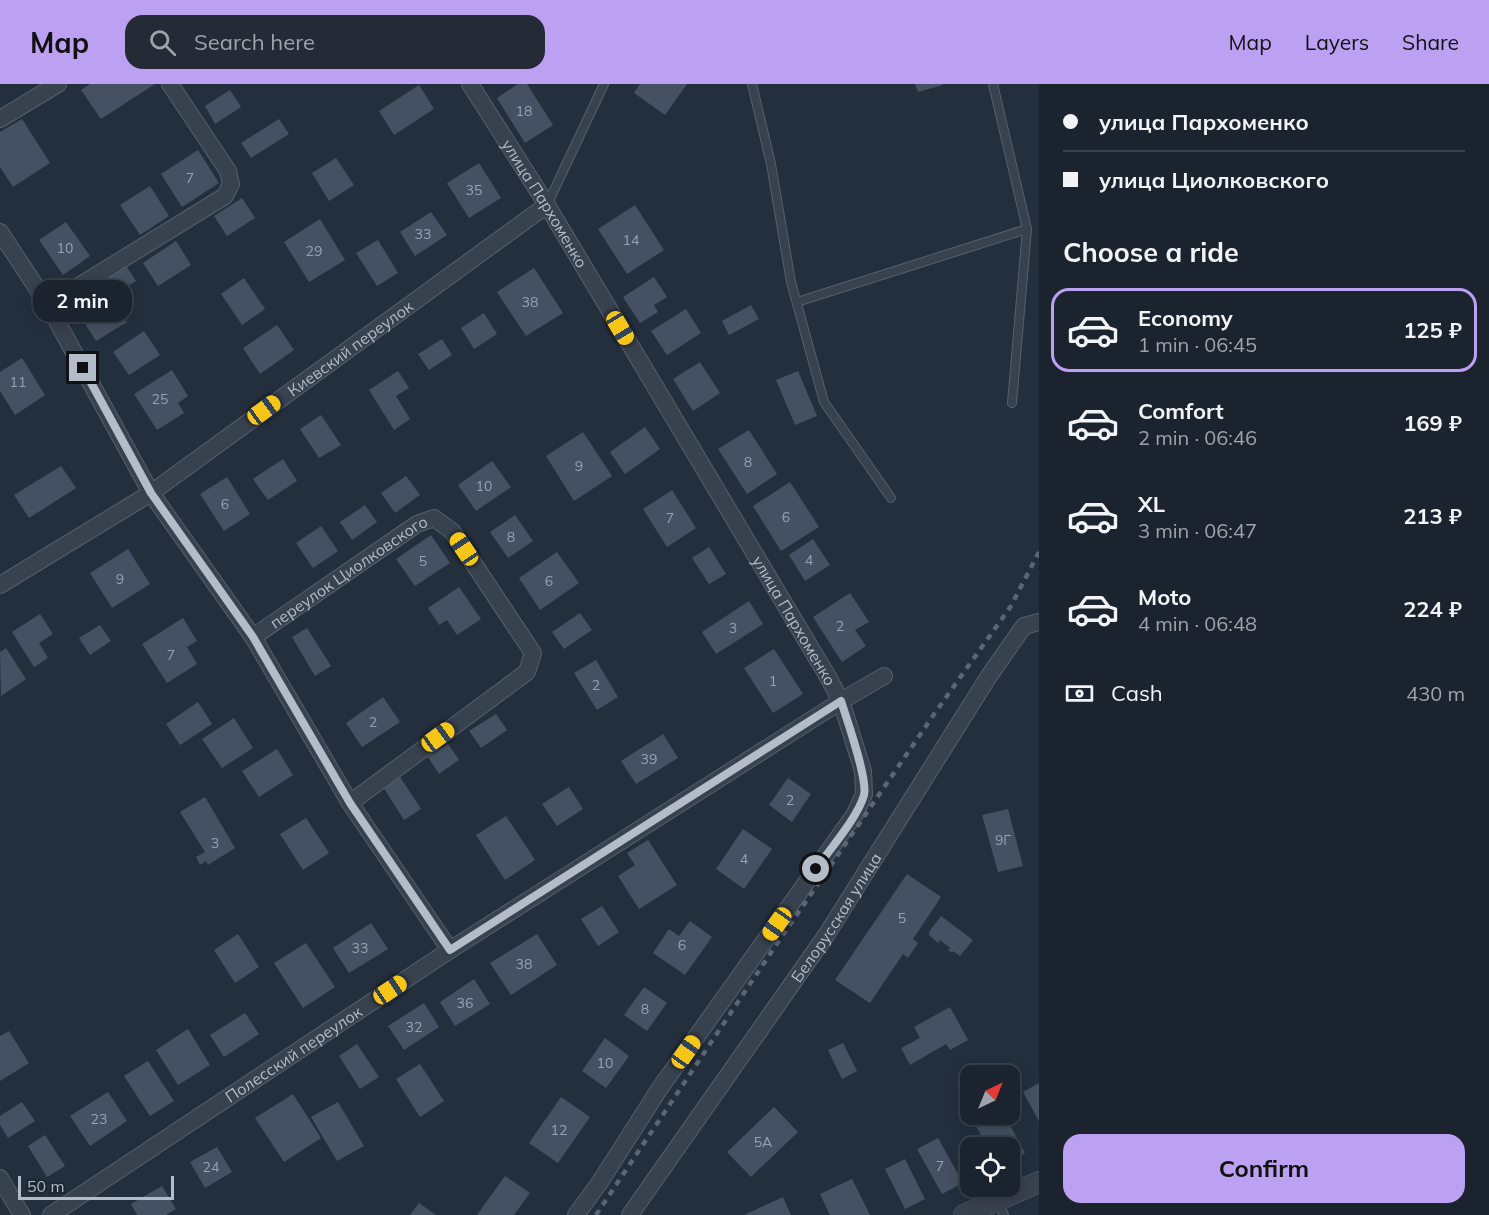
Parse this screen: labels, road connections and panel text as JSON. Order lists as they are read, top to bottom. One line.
{"streets":{"street":["улица Пархоменко","Киевский переулок","переулок Циолковского","Белорусская улица","Полесский переулок"]},"crossings":[["улица Пархоменко","Киевский переулок"],["улица Пархоменко","Полесский переулок"]],"house_numbers":["18","7","35","33","14","10","29","38","11","25","8","9","10","6","6","7","8","4","5","9","6","2","3","7","1","2","2","39","2","9Г","3","4","5","6","33","38","36","8","32","10","23","12","5А","7","24"],"scale_bar":"50 m","north":"top right","page":{"header":"Map","search":"Search here","nav":["Map","Layers","Share"],"banner":["улица Пархоменко","улица Циолковского"],"heading":"Choose a ride","bubble":"2 min","list":[{"name":"Economy","note":"1 min · 06:45","value":"125 ₽"},{"name":"Comfort","note":"2 min · 06:46","value":"169 ₽"},{"name":"XL","note":"3 min · 06:47","value":"213 ₽"},{"name":"Moto","note":"4 min · 06:48","value":"224 ₽"}],"pay":["Cash","430 m"],"buttons":"Confirm","scale":"50 m"}}
